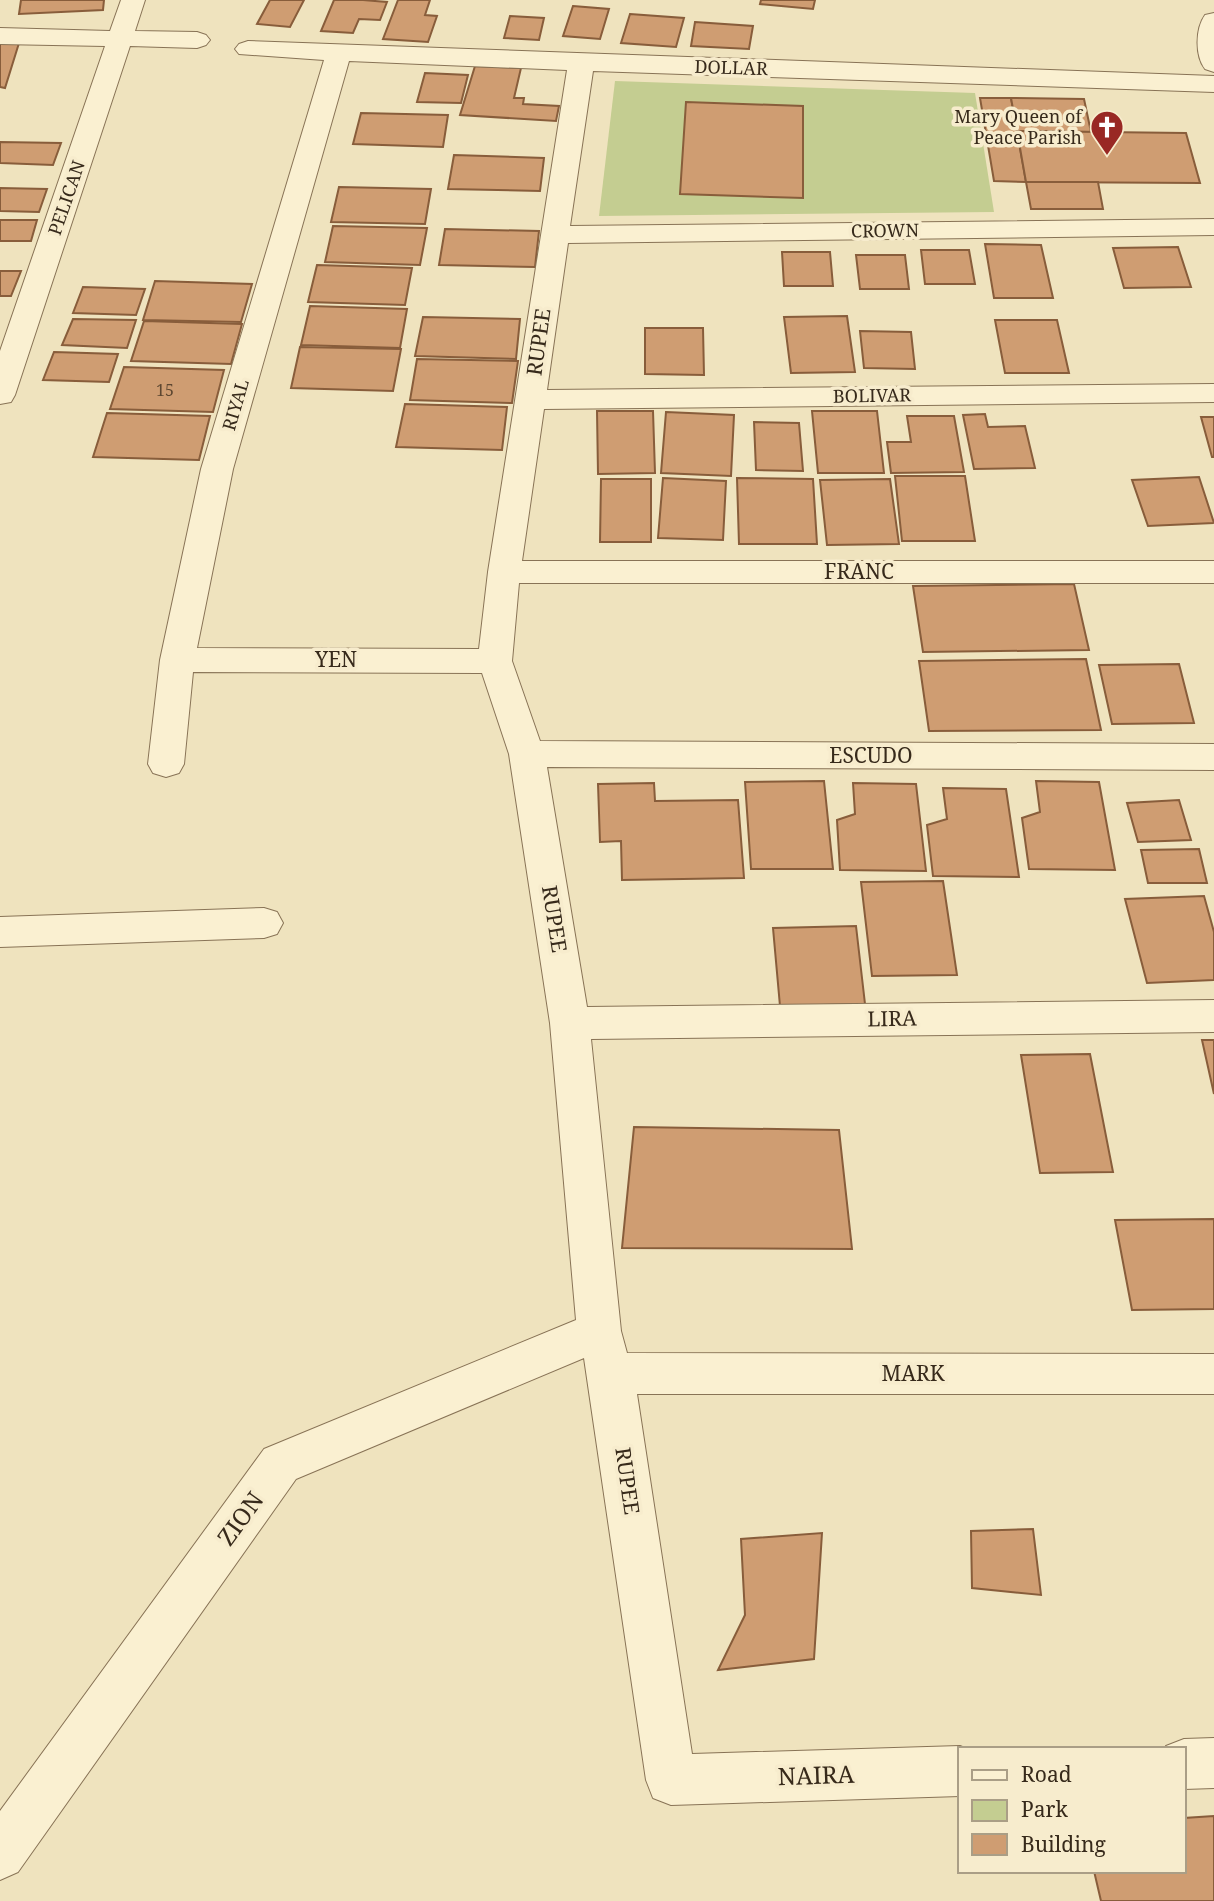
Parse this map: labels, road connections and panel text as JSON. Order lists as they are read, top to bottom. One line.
{"streets":{"street":["DOLLAR","PELICAN","CROWN","RUPEE","BOLIVAR","RIYAL","FRANC","YEN","ESCUDO","LIRA","MARK","ZION","NAIRA"]},"crossings":[["DOLLAR","RUPEE"],["DOLLAR","RIYAL"],["CROWN","RUPEE"],["RUPEE","BOLIVAR"],["RUPEE","FRANC"],["RUPEE","YEN"],["RUPEE","ESCUDO"],["RUPEE","LIRA"],["RUPEE","MARK"],["RUPEE","ZION"],["RUPEE","NAIRA"],["RIYAL","YEN"],["MARK","ZION"]],"places":{"church":["Mary Queen of Peace Parish"]},"house_numbers":["15"],"legend":["Road","Park","Building"]}
